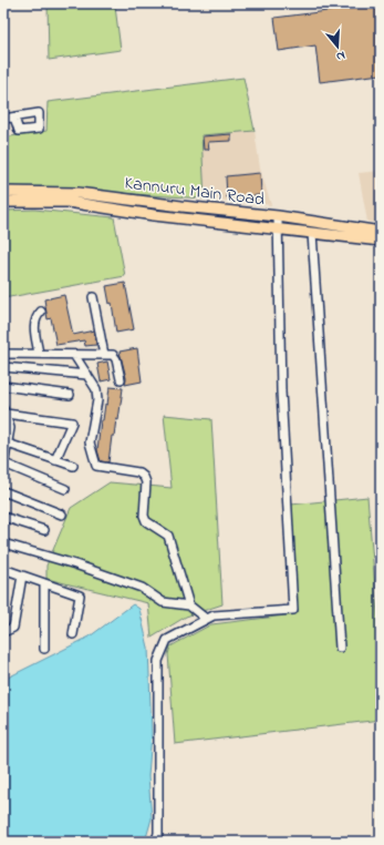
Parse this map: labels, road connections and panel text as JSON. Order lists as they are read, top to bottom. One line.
{"streets":{"main road":["Kannuru Main Road"]},"north":"bottom"}
